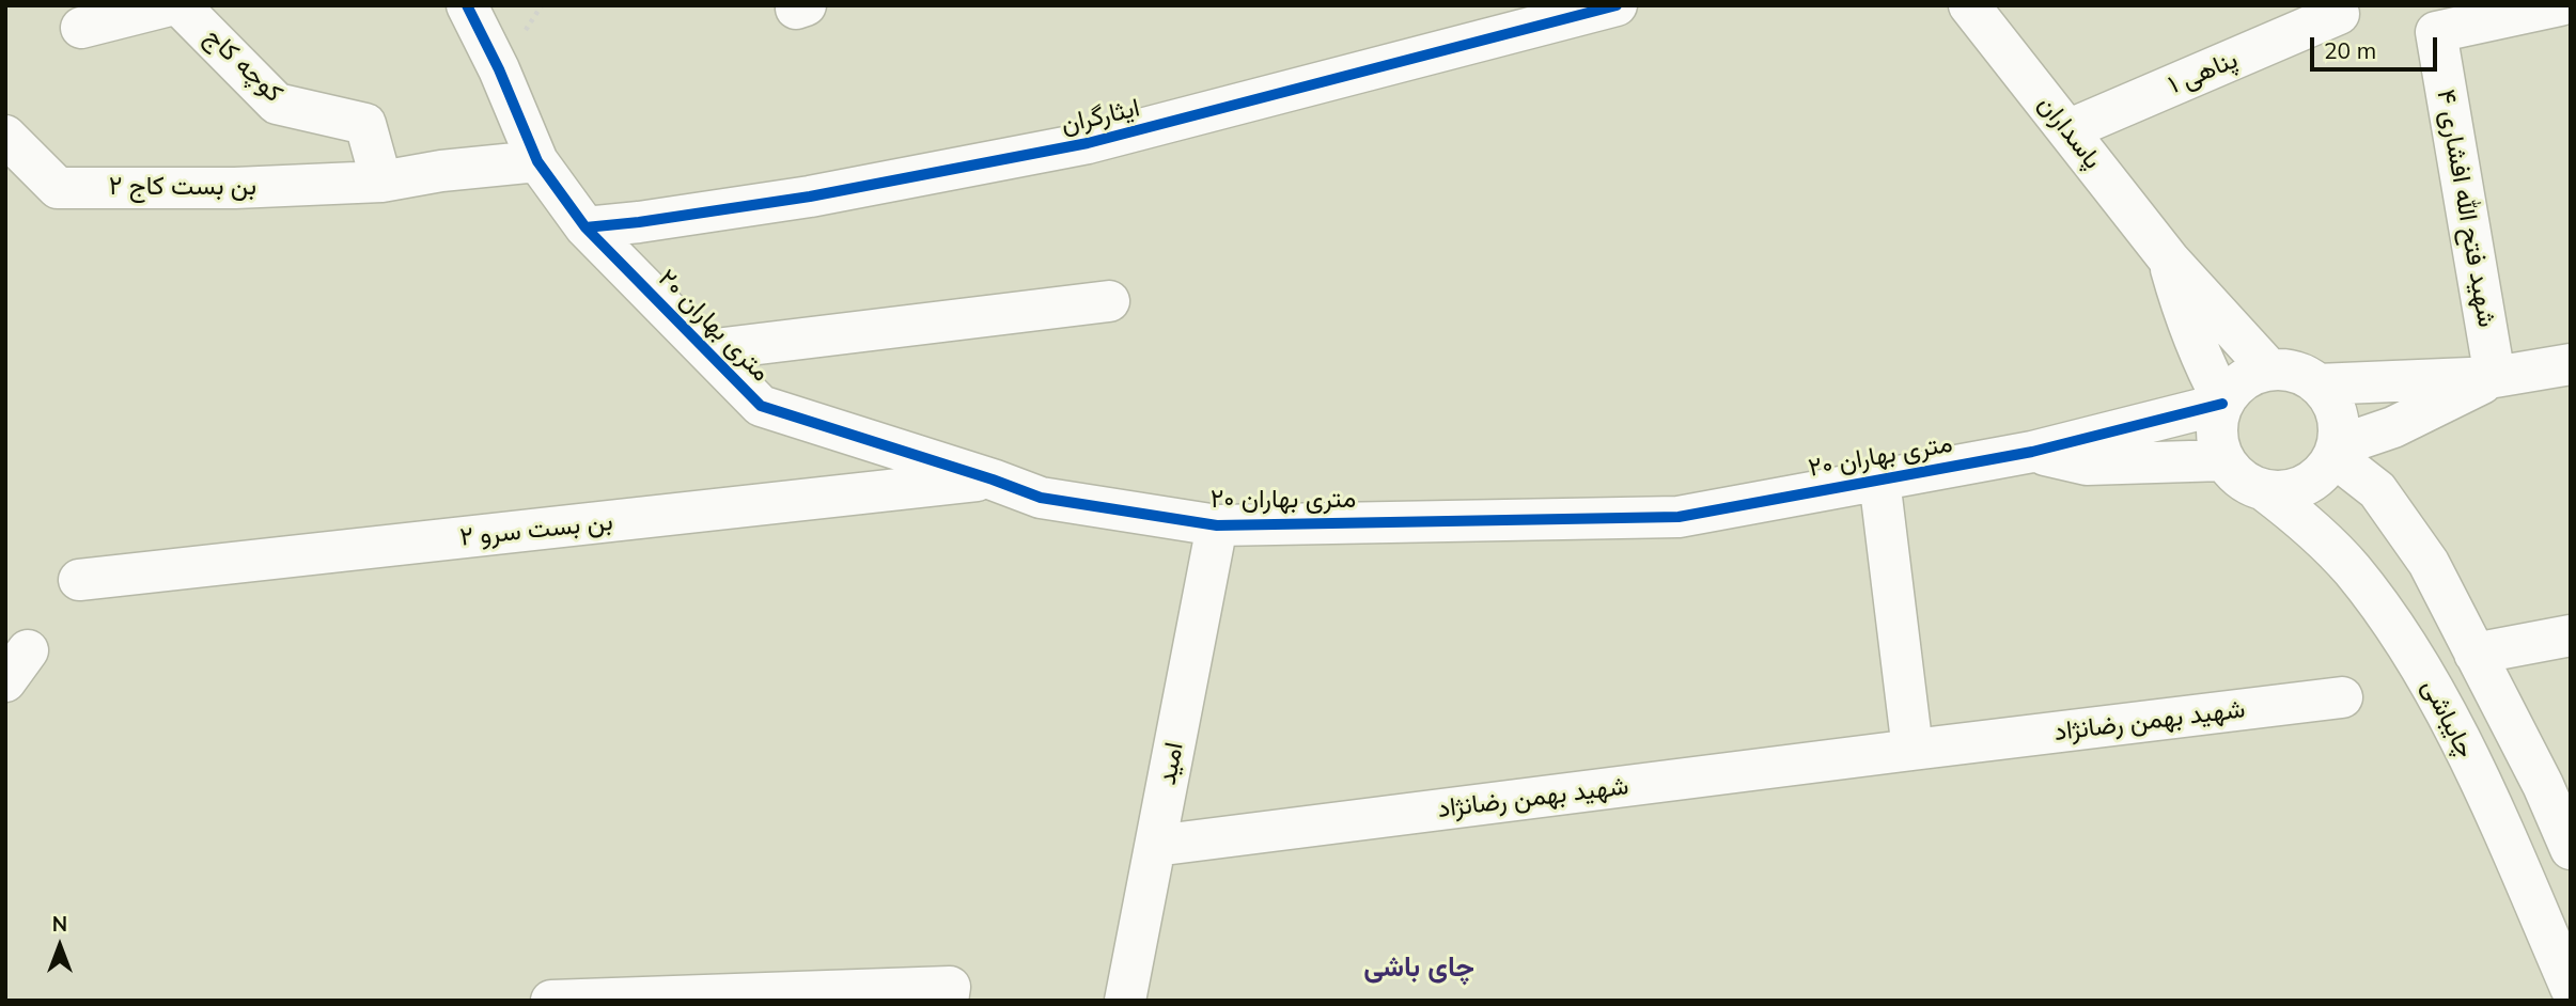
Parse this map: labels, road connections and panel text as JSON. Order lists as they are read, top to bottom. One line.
{"streets":{"street":["کوچه کاج","پناهی ۱","ایثارگران","پاسداران","بن بست کاج ۲","شهید فتح الله افشاری ۴","۲۰ متری بهاران","بن بست سرو ۲","چایباشی","شهید بهمن رضانژاد","امید"]},"crossings":[["کوچه کاج","بن بست کاج ۲"],["پناهی ۱","پاسداران"],["ایثارگران","۲۰ متری بهاران"],["پاسداران","۲۰ متری بهاران"],["پاسداران","چایباشی"],["۲۰ متری بهاران","بن بست سرو ۲"],["۲۰ متری بهاران","چایباشی"],["۲۰ متری بهاران","امید"],["شهید بهمن رضانژاد","امید"]],"districts":["چای باشی"],"scale_bar":"20 m","north":"top"}
